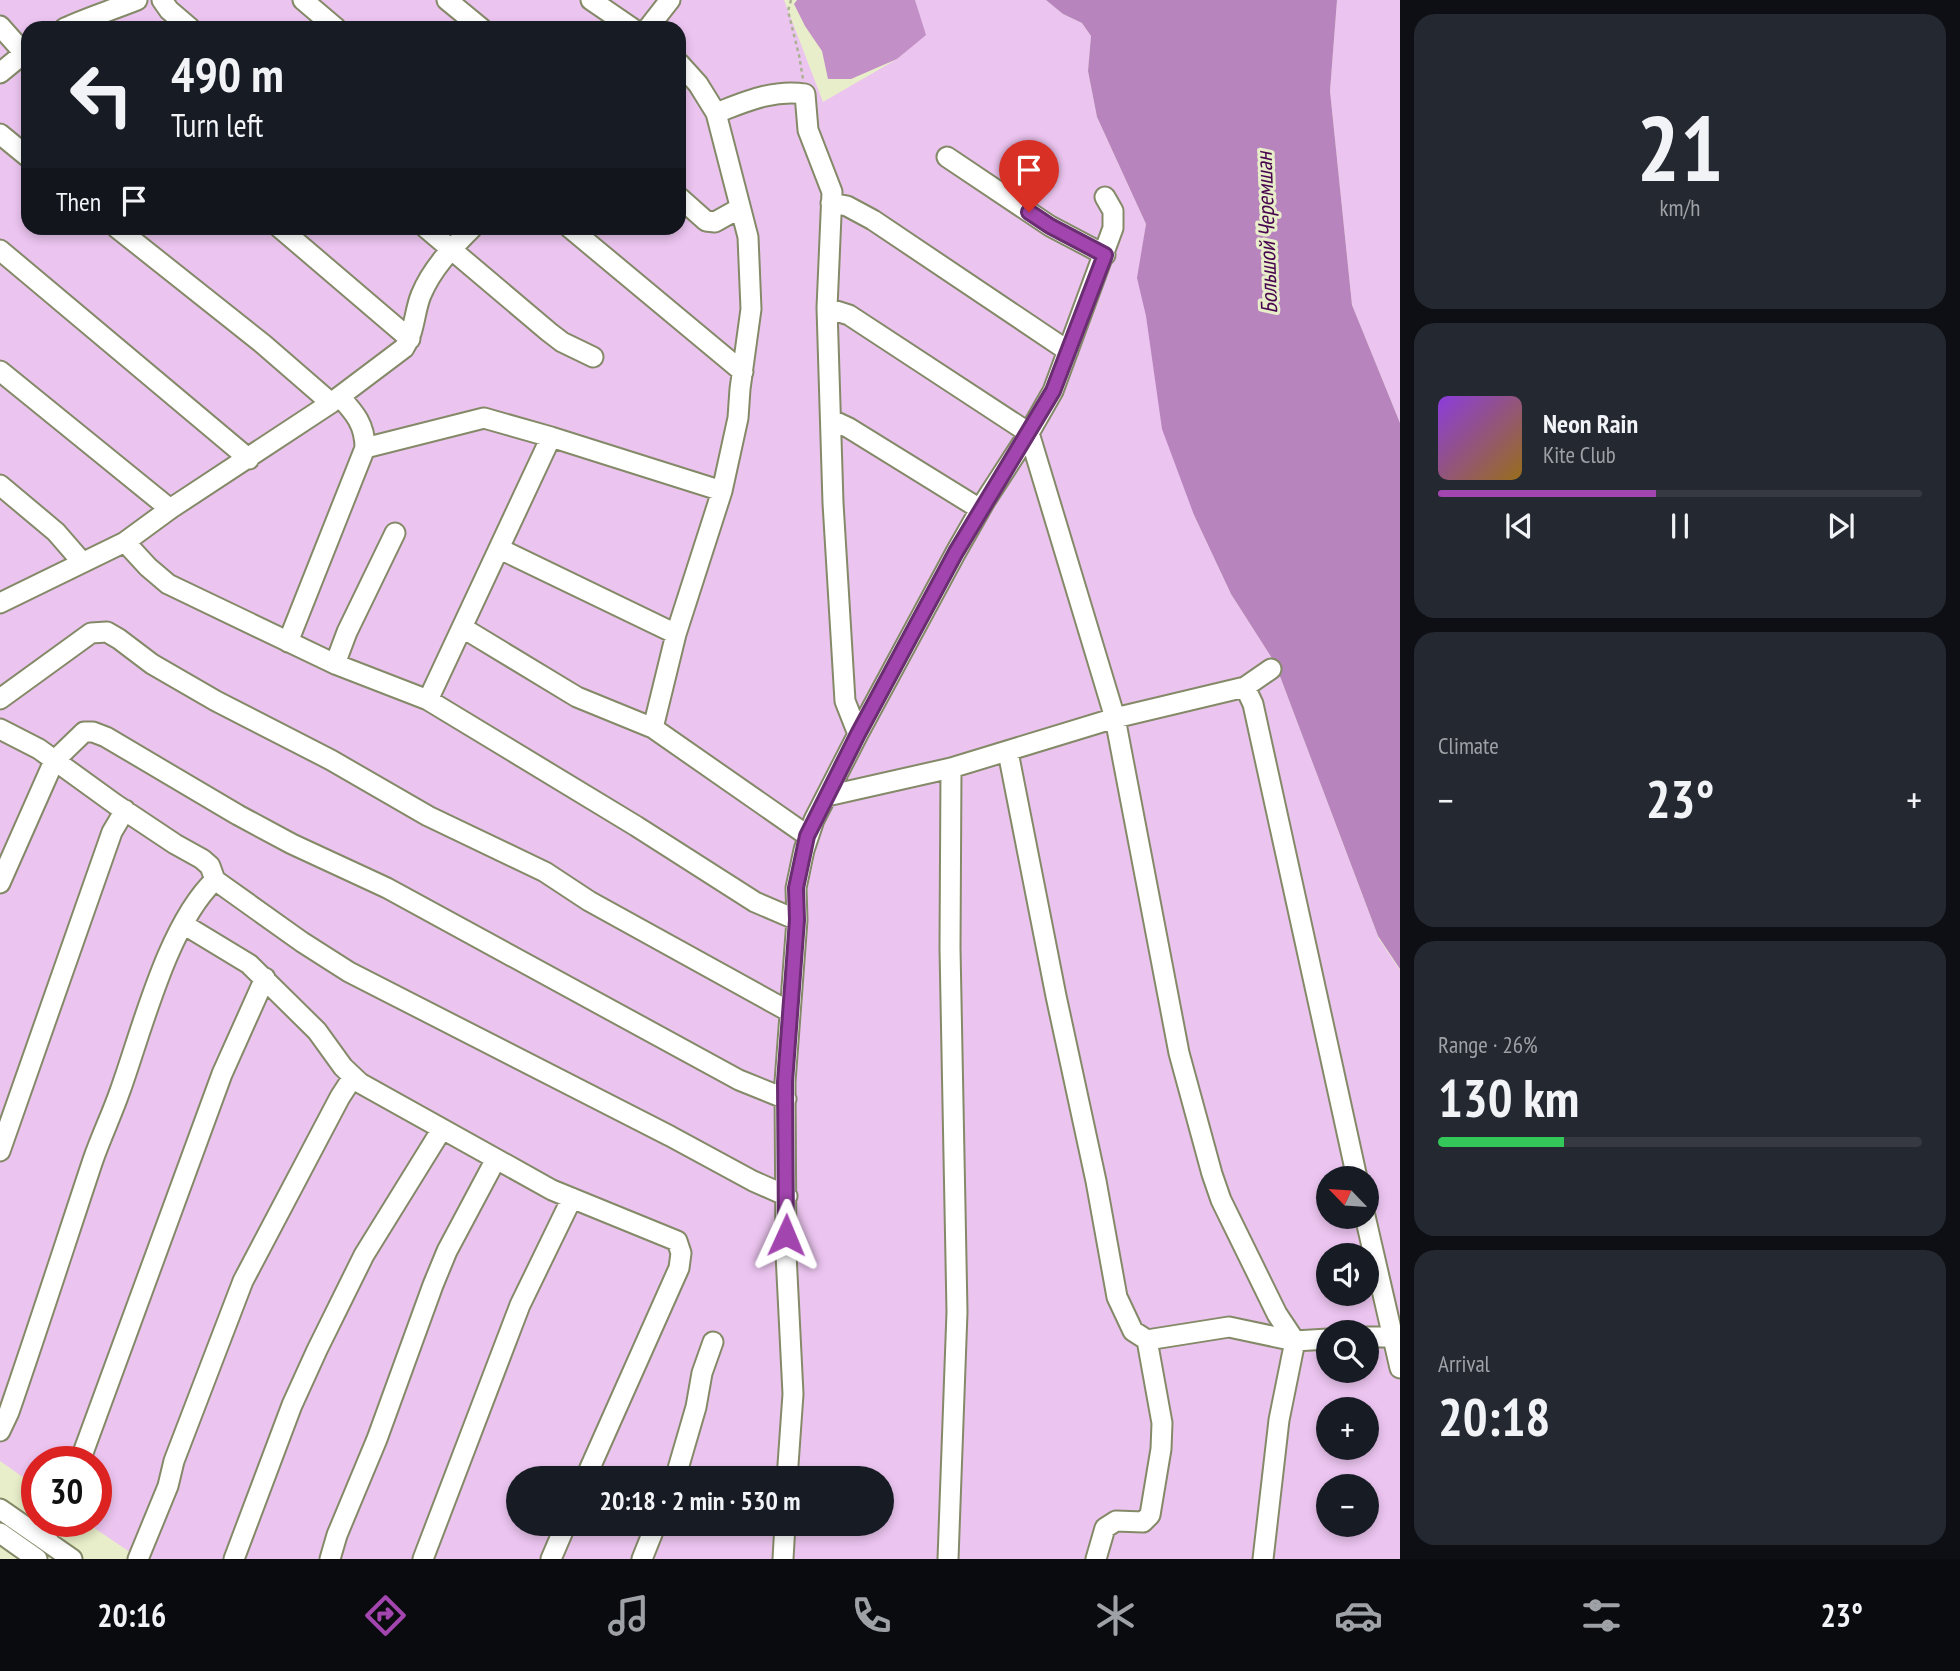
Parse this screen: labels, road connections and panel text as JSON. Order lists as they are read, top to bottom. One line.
{"water":["Большой Черемшан"],"north":"top left","page":{"tile":[["21","km/h"],"Climate",["Range · 26%","130 km"],["Arrival","20:18"]],"turn":["490 m","Turn left"],"then":"Then","song":["Neon Rain","Kite Club"],"heat":["−","23°","+"],"map_buttons":["+","−"],"limit":"30","trip":"20:18 · 2 min · 530 m","tabs":["20:16","23°"]}}
